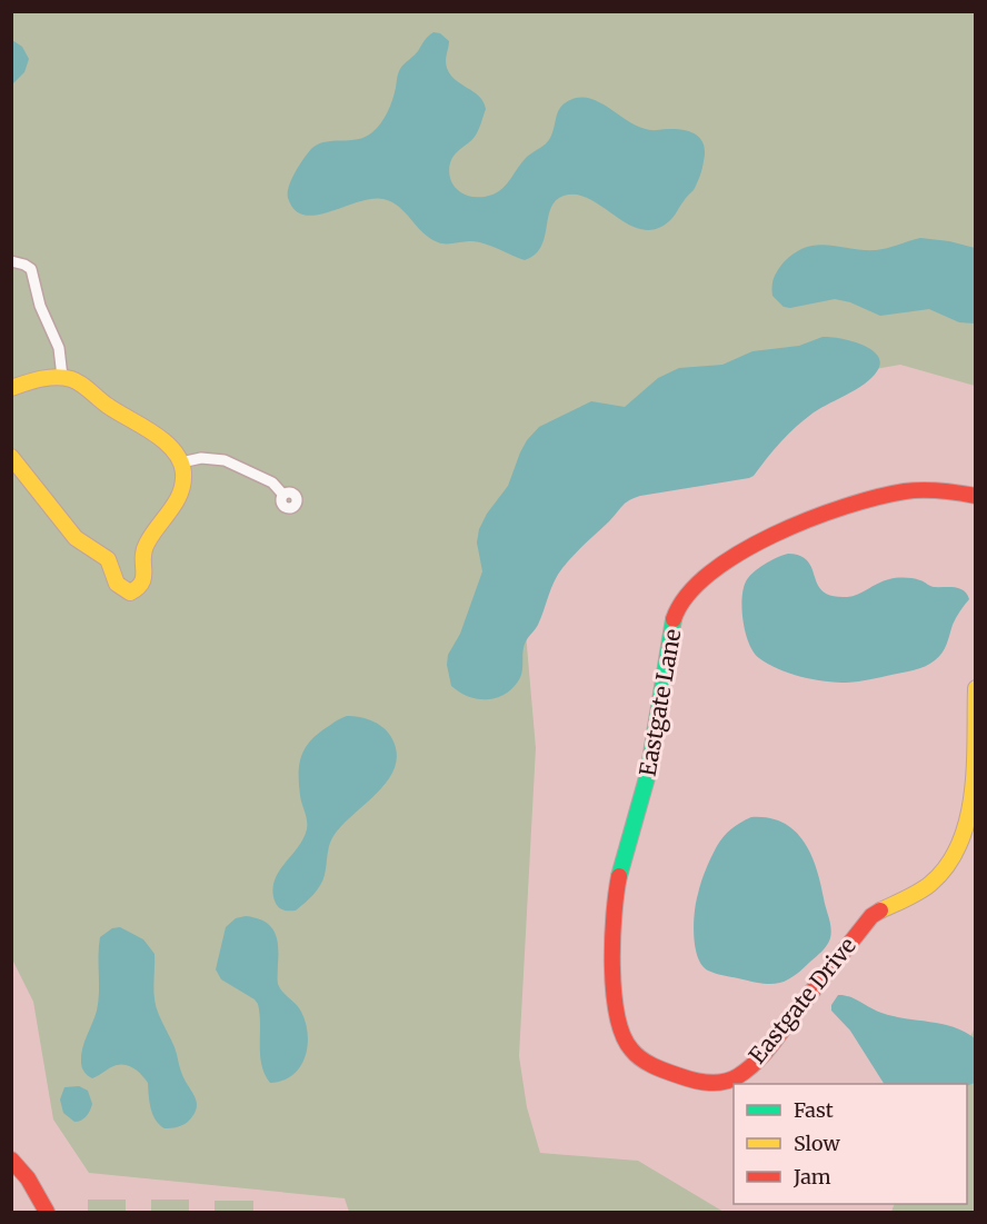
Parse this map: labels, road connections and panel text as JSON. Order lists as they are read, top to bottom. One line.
{"streets":{"street":["Eastgate Lane","Eastgate Drive"]},"crossings":[["Eastgate Lane","Eastgate Drive"]],"legend":["Fast","Slow","Jam"]}
